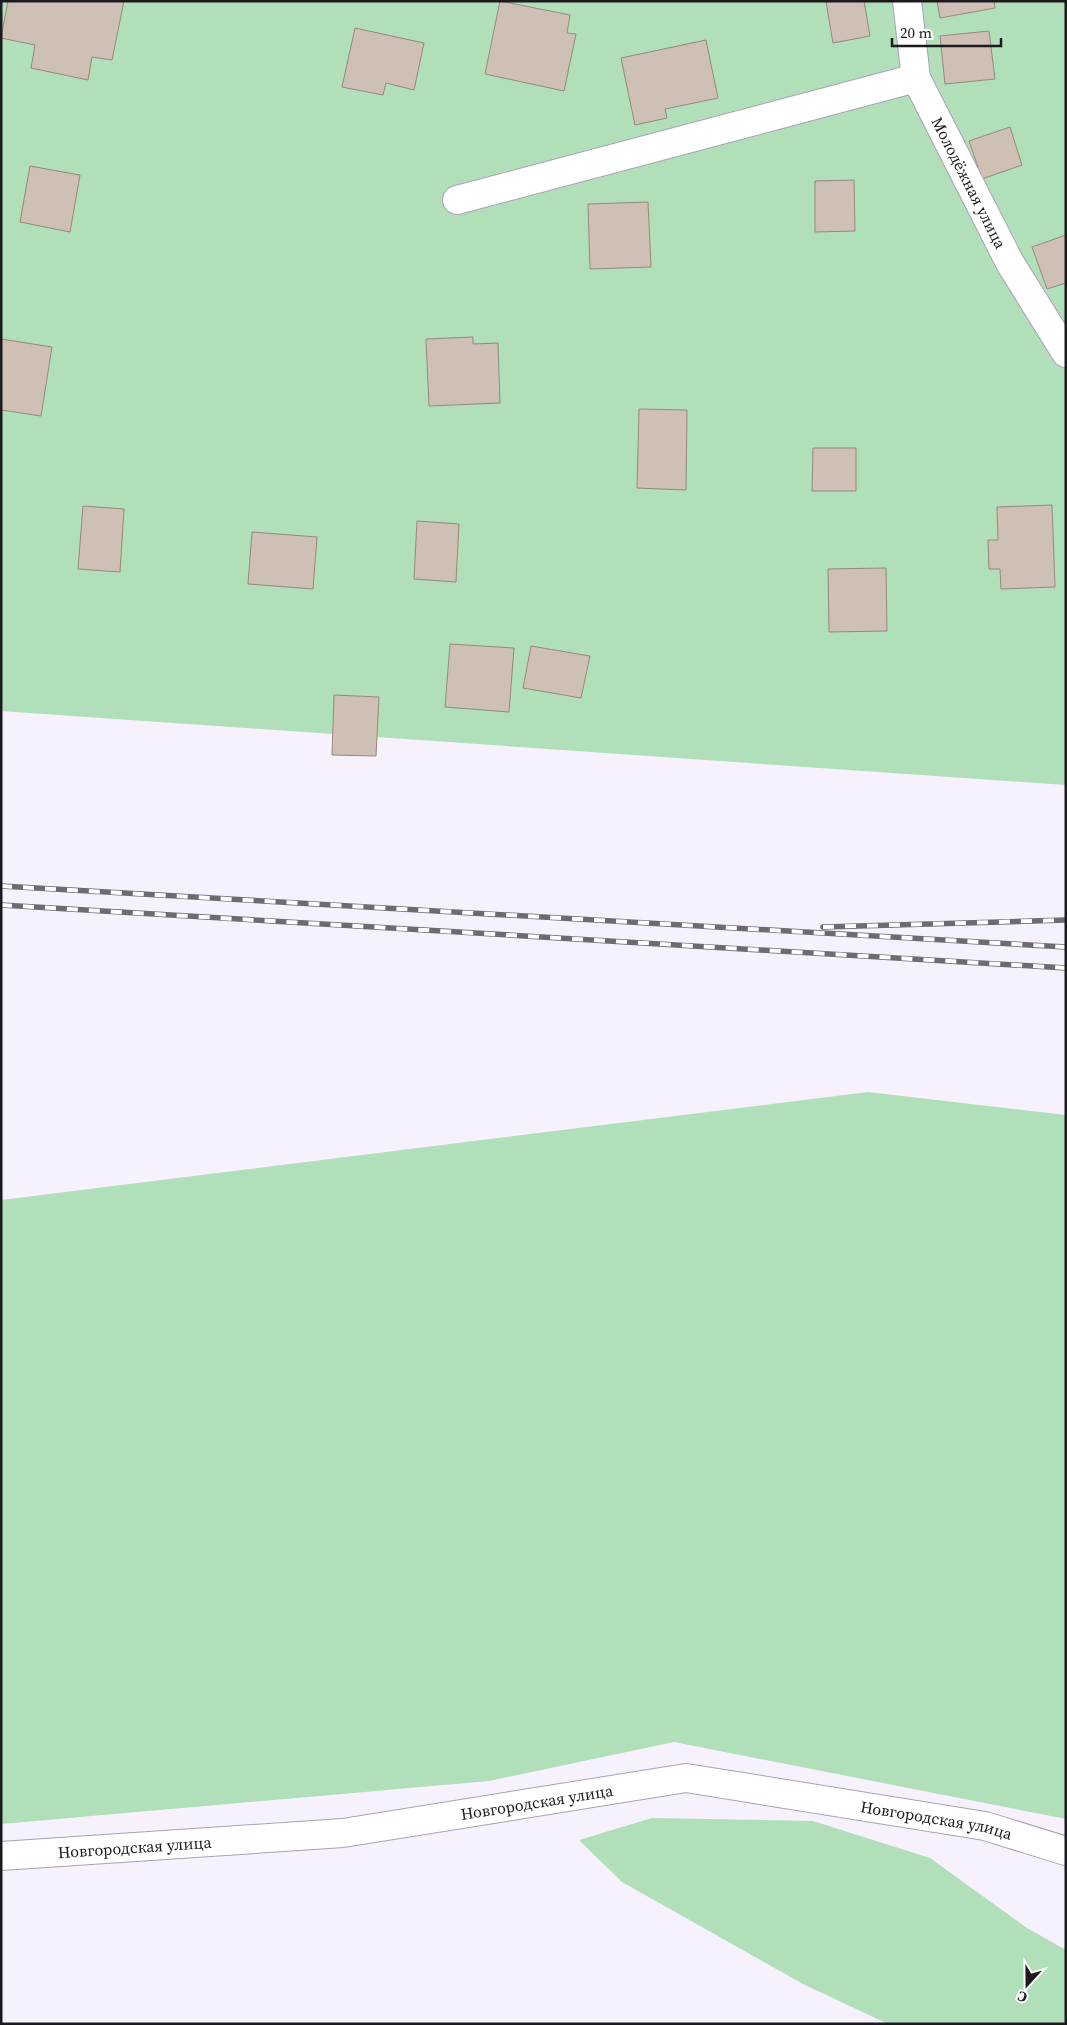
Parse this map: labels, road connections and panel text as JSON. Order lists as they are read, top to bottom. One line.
{"streets":{"street":["Молодёжная улица","Новгородская улица"]},"scale_bar":"20 m","north":"bottom"}
